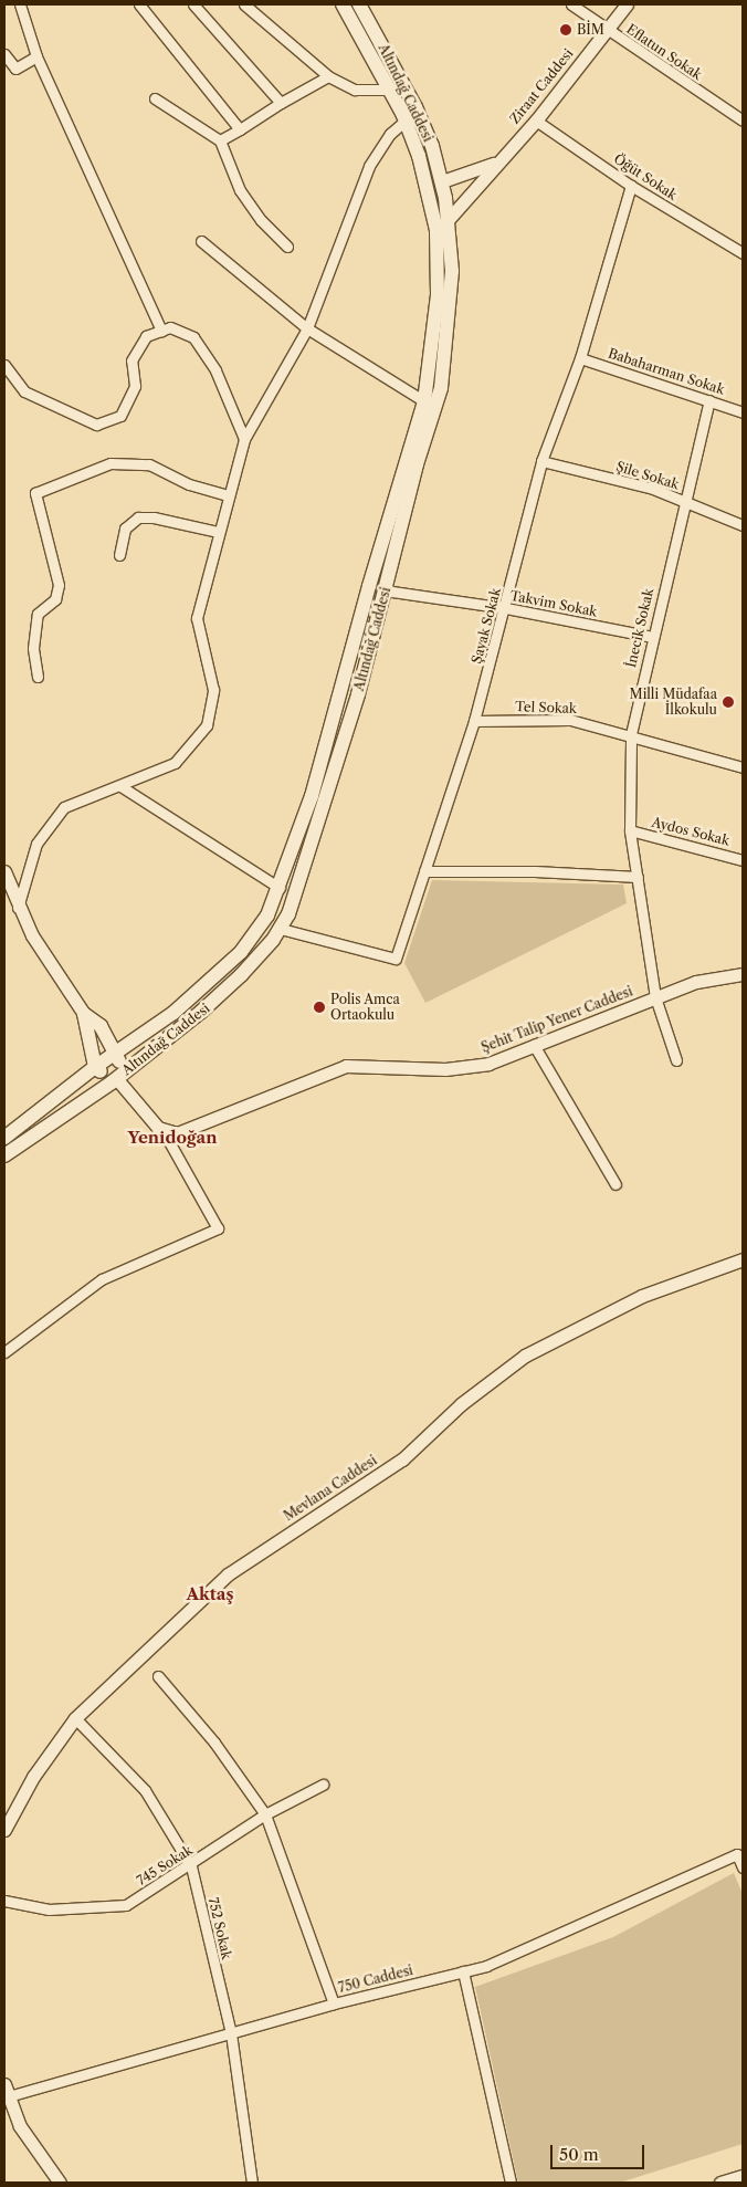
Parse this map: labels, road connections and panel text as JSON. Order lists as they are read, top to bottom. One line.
{"streets":{"main road":["Altındağ Caddesi"],"street":["Eflatun Sokak","Ziraat Caddesi","Öğüt Sokak","Babaharman Sokak","Şile Sokak","Takvim Sokak","Şayak Sokak","İnecik Sokak","Tel Sokak","Aydos Sokak","Şehit Talip Yener Caddesi","Mevlana Caddesi","745 Sokak","752 Sokak","750 Caddesi"]},"crossings":[["Eflatun Sokak","Ziraat Caddesi"],["Ziraat Caddesi","Altındağ Caddesi"],["Ziraat Caddesi","Öğüt Sokak"],["Altındağ Caddesi","Takvim Sokak"],["Altındağ Caddesi","Şayak Sokak"],["Öğüt Sokak","Şayak Sokak"],["Babaharman Sokak","Şayak Sokak"],["Babaharman Sokak","İnecik Sokak"],["Şile Sokak","Şayak Sokak"],["Şile Sokak","İnecik Sokak"],["Takvim Sokak","Şayak Sokak"],["Takvim Sokak","İnecik Sokak"],["Şayak Sokak","Tel Sokak"],["İnecik Sokak","Tel Sokak"],["İnecik Sokak","Aydos Sokak"],["İnecik Sokak","Şehit Talip Yener Caddesi"],["Mevlana Caddesi","752 Sokak"],["745 Sokak","752 Sokak"],["752 Sokak","750 Caddesi"]],"districts":["Yenidoğan","Aktaş"],"places":["BİM","Milli Müdafaa İlkokulu","Polis Amca Ortaokulu"],"scale_bar":"50 m"}
